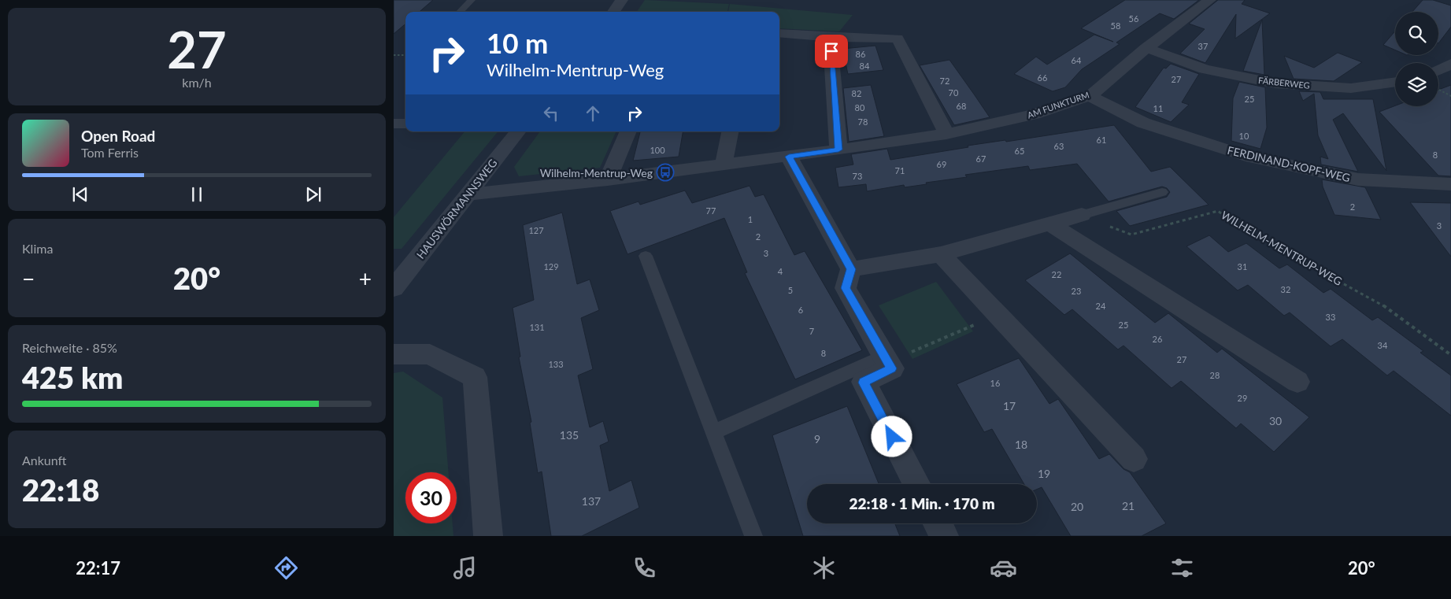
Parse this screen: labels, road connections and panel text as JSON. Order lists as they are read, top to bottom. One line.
{"streets":{"street":["FÄRBERWEG","AM FUNKTURM","FERDINAND-KOPF-WEG","HAUSWÖRMANNSWEG"],"path":["WILHELM-MENTRUP-WEG"]},"crossings":[["FÄRBERWEG","AM FUNKTURM"],["AM FUNKTURM","FERDINAND-KOPF-WEG"],["AM FUNKTURM","HAUSWÖRMANNSWEG"]],"places":{"bus stop":["Wilhelm-Mentrup-Weg"]},"house_numbers":["56","58","37","86","64","84","66","27","72","70","82","25","68","80","11","78","10","61","63","100","65","8","67","69","71","73","2","77","1","3","127","2","3","129","31","4","22","32","5","23","24","6","33","25","131","7","26","34","8","27","133","28","16","29","17","30","135","9","18","19","137","21","20"],"page":{"tile":[["27","km/h"],"Klima",["Reichweite · 85%","425 km"],["Ankunft","22:18"]],"turn":["10 m","Wilhelm-Mentrup-Weg"],"song":["Open Road","Tom Ferris"],"heat":["−","20°","+"],"limit":"30","trip":"22:18 · 1 Min. · 170 m","tabs":["22:17","20°"]}}
